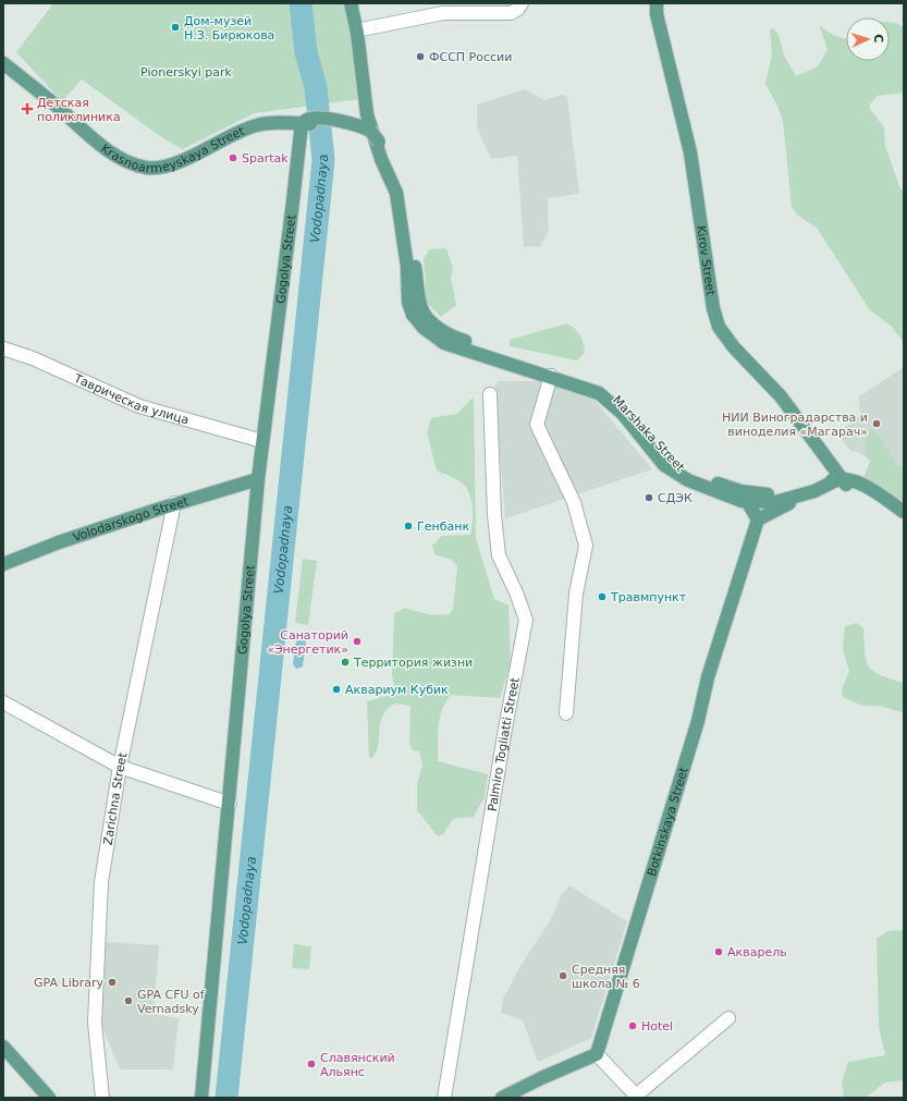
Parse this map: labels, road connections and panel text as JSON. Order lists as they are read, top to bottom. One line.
{"streets":{"main road":["Krasnoarmeyskaya Street","Gogolya Street","Kirov Street","Marshaka Street","Volodarskogo Street","Botkinskaya Street"],"street":["Таврическая улица","Palmiro Togliatti Street","Zarichna Street"]},"crossings":[["Krasnoarmeyskaya Street","Gogolya Street"],["Gogolya Street","Таврическая улица"],["Gogolya Street","Volodarskogo Street"],["Kirov Street","Marshaka Street"],["Volodarskogo Street","Zarichna Street"]],"water":["Vodopadnaya"],"parks":["Pionerskyi park"],"places":{"other":["Дом-музей Н.З. Бирюкова","ФССП России","Spartak","НИИ Виноградарства и виноделия «Магарач»","СДЭК","Генбанк","Травмпункт","Санаторий «Энергетик»","Территория жизни","Аквариум Кубик","Акварель","Средняя школа № 6","GPA Library","GPA CFU of Vernadsky","Hotel","Славянский Альянс"],"health":["Детская поликлиника"]},"north":"right"}
